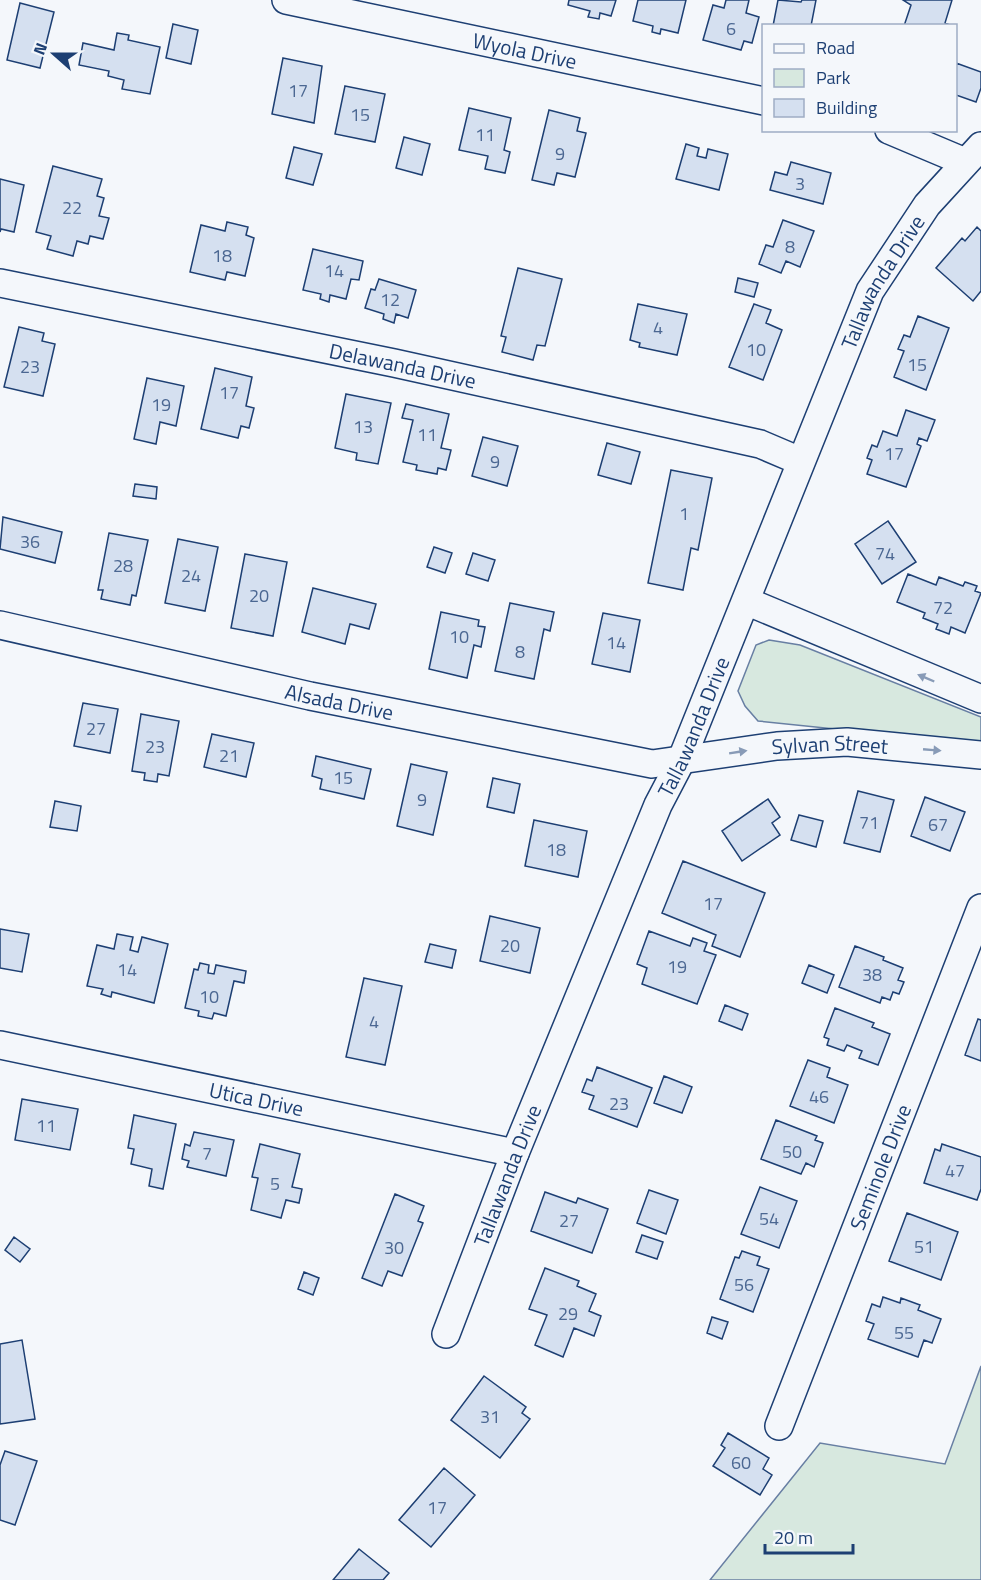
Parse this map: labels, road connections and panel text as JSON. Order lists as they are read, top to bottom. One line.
{"streets":{"street":["Wyola Drive","Tallawanda Drive","Delawanda Drive","Alsada Drive","Sylvan Street","Utica Drive","Seminole Drive"]},"crossings":[["Tallawanda Drive","Delawanda Drive"],["Tallawanda Drive","Alsada Drive"],["Tallawanda Drive","Sylvan Street"],["Tallawanda Drive","Utica Drive"],["Alsada Drive","Sylvan Street"]],"house_numbers":["6","17","15","11","9","3","22","8","18","14","12","4","10","15","23","17","19","13","11","17","9","1","36","74","28","24","20","72","10","14","8","27","23","21","15","9","71","67","18","17","20","19","14","38","10","4","46","23","11","50","7","47","5","54","27","51","30","56","29","55","31","60","17"],"legend":["Road","Park","Building"],"scale_bar":"20 m","north":"left"}
